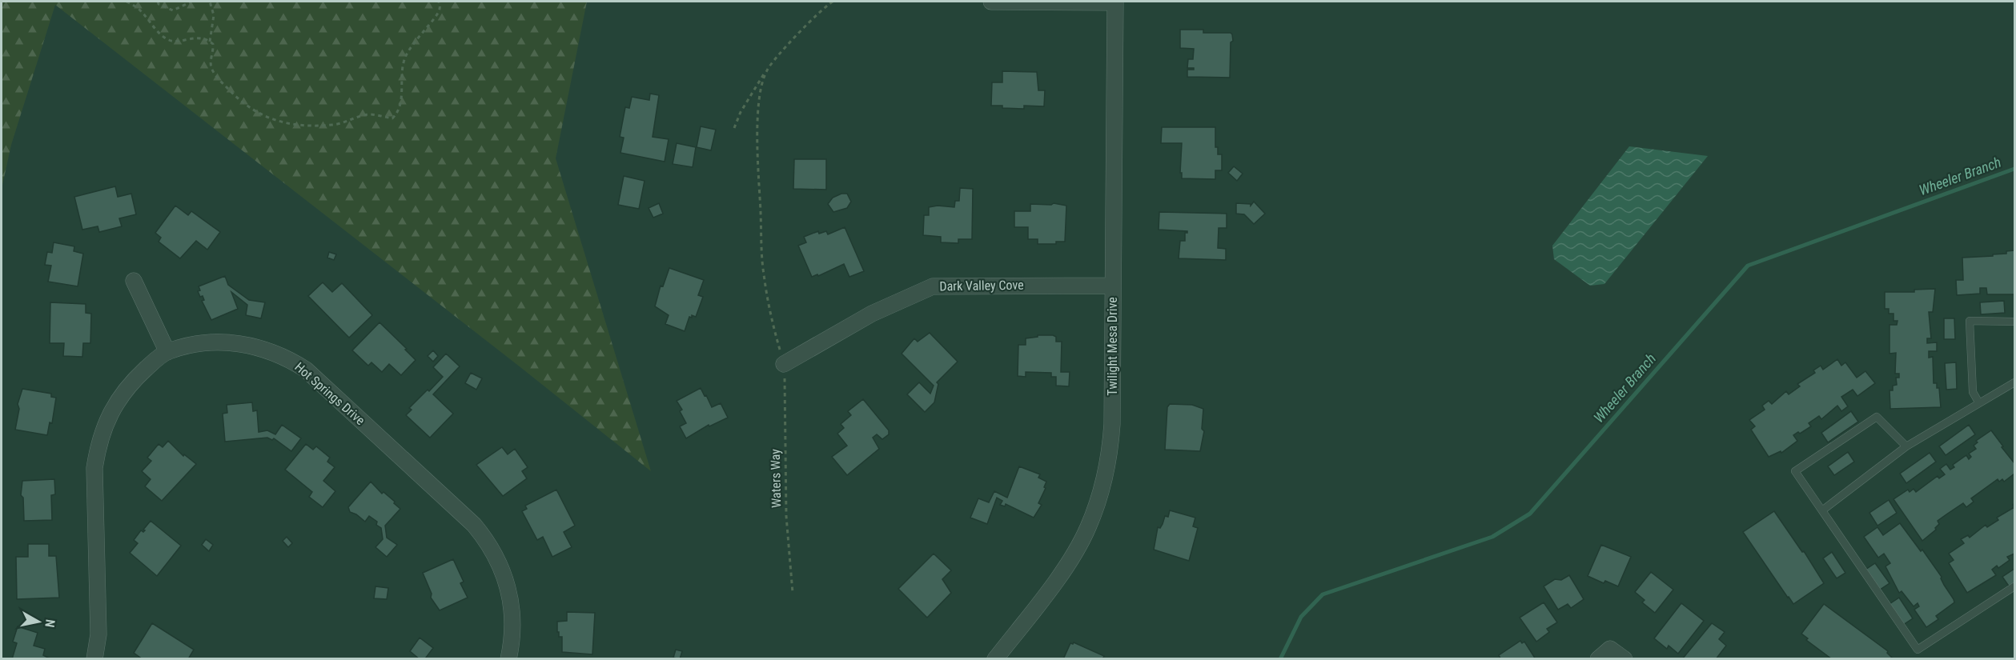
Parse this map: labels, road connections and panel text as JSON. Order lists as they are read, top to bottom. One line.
{"streets":{"street":["Dark Valley Cove","Twilight Mesa Drive","Hot Springs Drive"],"path":["Waters Way"]},"crossings":[["Dark Valley Cove","Twilight Mesa Drive"],["Dark Valley Cove","Waters Way"]],"water":["Wheeler Branch"],"north":"right"}
